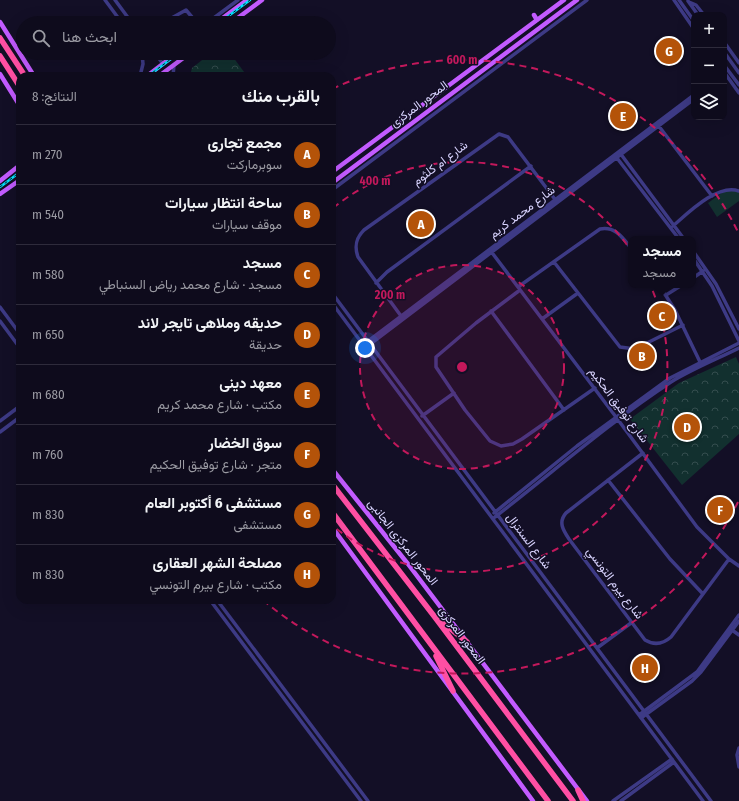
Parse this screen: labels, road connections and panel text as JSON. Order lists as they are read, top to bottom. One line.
{"streets":{"highway":["المحور المركزى"],"main road":["المحور المركزى الجانبى"],"street":["شارع ام كلثوم","شارع محمد كريم","شارع توفيق الحكيم","شارع السنترال","شارع بيرم التونسي"]},"crossings":[["شارع ام كلثوم","شارع محمد كريم"],["شارع محمد كريم","شارع توفيق الحكيم"],["شارع محمد كريم","شارع السنترال"],["شارع توفيق الحكيم","شارع بيرم التونسي"]],"page":{"map_buttons":["+","−"],"search":"ابحث هنا","pins":["G","E","A","C","B","D","F","H"],"heading":["بالقرب منك","النتائج: 8"],"list":[{"mark":"A","name":"مجمع تجارى","note":"سوبرماركت","value":"270 m"},{"mark":"B","name":"ساحة انتظار سيارات","note":"موقف سيارات","value":"540 m"},{"mark":"C","name":"مسجد","note":"مسجد · شارع محمد رياض السنباطي","value":"580 m"},{"mark":"D","name":"حديقه وملاهى تايجر لاند","note":"حديقة","value":"650 m"},{"mark":"E","name":"معهد دينى","note":"مكتب · شارع محمد كريم","value":"680 m"},{"mark":"F","name":"سوق الخضار","note":"متجر · شارع توفيق الحكيم","value":"760 m"},{"mark":"G","name":"مستشفى 6 أكتوبر العام","note":"مستشفى","value":"830 m"},{"mark":"H","name":"مصلحة الشهر العقارى","note":"مكتب · شارع بيرم التونسي","value":"830 m"}],"popup":["مسجد","مسجد"]},"rings":["600 m","400 m","200 m"]}
